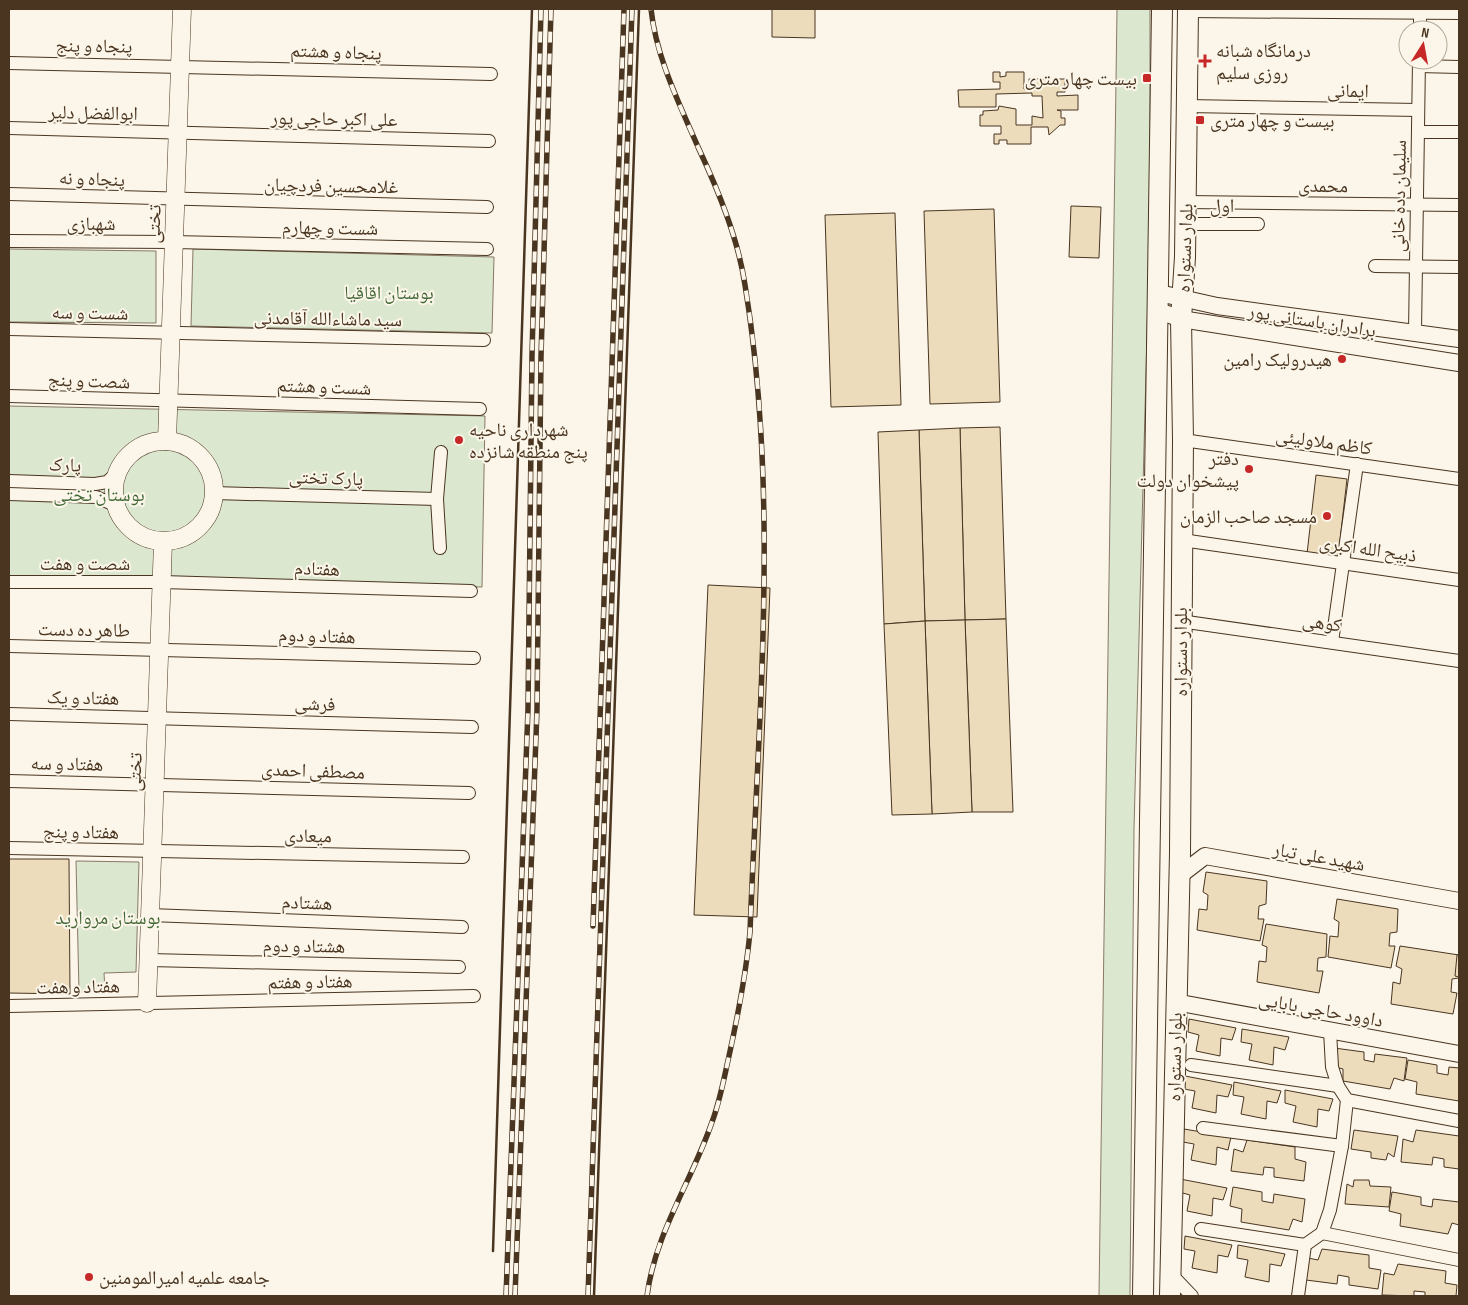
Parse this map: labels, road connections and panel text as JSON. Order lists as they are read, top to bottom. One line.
{"streets":{"main road":["تختی","بلوار دستواره"],"street":["پنجاه و پنج","پنجاه و هشتم","ایمانی","ابوالفضل دلیر","علی اکبر حاجی پور","پنجاه و نه","غلامحسین فردچیان","محمدی","سلیمان دده خانی","اول","شهبازی","شست و چهارم","شست و سه","سید ماشاءالله آقامدنی","برادران باستانی پور","شصت و پنج","شست و هشتم","کاظم ملاولیئی","پارک","پارک تختی","ذبیح الله اکبری","شصت و هفت","هفتادم","کوهی","طاهر ده دست","هفتاد و دوم","هفتاد و یک","فرشی","هفتاد و سه","مصطفی احمدی","هفتاد و پنج","میعادی","شهید علی تبار","هشتادم","هشتاد و دوم","هفتاد و هفتم","هفتاد و هفت","داوود حاجی بابایی"]},"crossings":[["پنجاه و پنج","پنجاه و هشتم"],["پنجاه و پنج","تختی"],["پنجاه و هشتم","تختی"],["ایمانی","سلیمان دده خانی"],["ایمانی","بلوار دستواره"],["ابوالفضل دلیر","علی اکبر حاجی پور"],["ابوالفضل دلیر","تختی"],["علی اکبر حاجی پور","تختی"],["پنجاه و نه","غلامحسین فردچیان"],["پنجاه و نه","تختی"],["غلامحسین فردچیان","تختی"],["محمدی","سلیمان دده خانی"],["محمدی","بلوار دستواره"],["سلیمان دده خانی","برادران باستانی پور"],["اول","بلوار دستواره"],["شهبازی","تختی"],["شهبازی","شست و چهارم"],["تختی","شست و چهارم"],["تختی","شست و سه"],["تختی","سید ماشاءالله آقامدنی"],["تختی","شصت و پنج"],["تختی","شست و هشتم"],["تختی","پارک"],["تختی","پارک تختی"],["تختی","شصت و هفت"],["تختی","هفتادم"],["تختی","طاهر ده دست"],["تختی","هفتاد و دوم"],["تختی","هفتاد و یک"],["تختی","فرشی"],["تختی","هفتاد و سه"],["تختی","مصطفی احمدی"],["تختی","هفتاد و پنج"],["تختی","میعادی"],["تختی","هشتادم"],["تختی","هشتاد و دوم"],["تختی","هفتاد و هفتم"],["تختی","هفتاد و هفت"],["بلوار دستواره","برادران باستانی پور"],["بلوار دستواره","کاظم ملاولیئی"],["بلوار دستواره","ذبیح الله اکبری"],["بلوار دستواره","کوهی"],["بلوار دستواره","شهید علی تبار"],["بلوار دستواره","داوود حاجی بابایی"],["شست و سه","سید ماشاءالله آقامدنی"],["شصت و پنج","شست و هشتم"],["پارک","پارک تختی"],["شصت و هفت","هفتادم"],["طاهر ده دست","هفتاد و دوم"],["هفتاد و یک","فرشی"],["هفتاد و سه","مصطفی احمدی"],["هفتاد و پنج","میعادی"],["هفتاد و هفتم","هفتاد و هفت"]],"parks":["بوستان اقاقیا","بوستان تختی","بوستان مروارید"],"places":{"health":["درمانگاه شبانه روزی سلیم"],"transit":["بیست چهار متری","بیست و چهار متری"],"other":["هیدرولیک رامین","شهرداری ناحیه پنج منطقه شانزده","دفتر پیشخوان دولت","مسجد صاحب الزمان","جامعه علمیه امیرالمومنین"]},"north":"top"}
